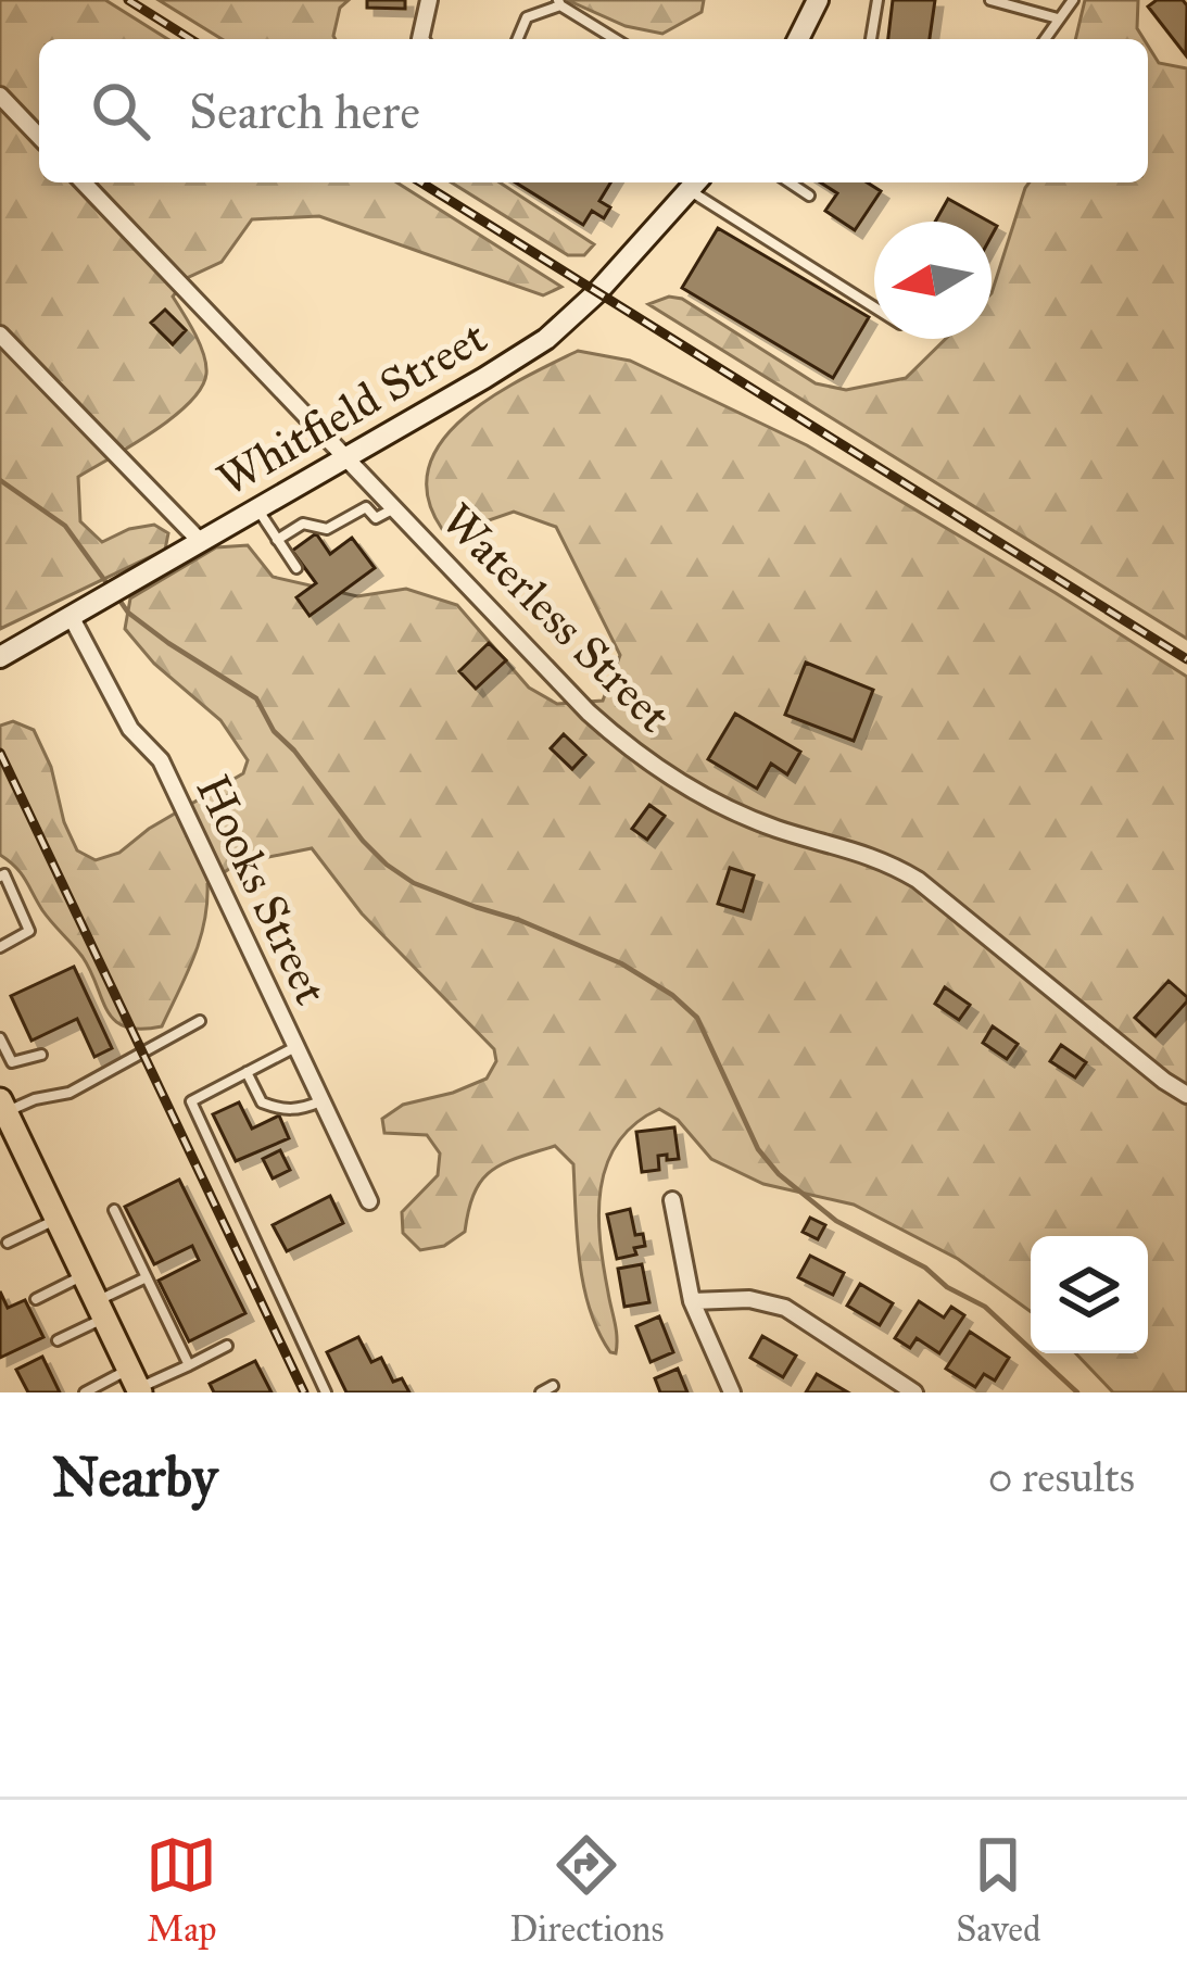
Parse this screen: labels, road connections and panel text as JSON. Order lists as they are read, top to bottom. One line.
{"streets":{"main road":["Whitfield Street"],"street":["Waterless Street","Hooks Street"]},"crossings":[["Whitfield Street","Waterless Street"],["Whitfield Street","Hooks Street"]],"north":"left","page":{"search":"Search here","heading":["Nearby","0 results"],"nav":["Map","Directions","Saved"]}}
